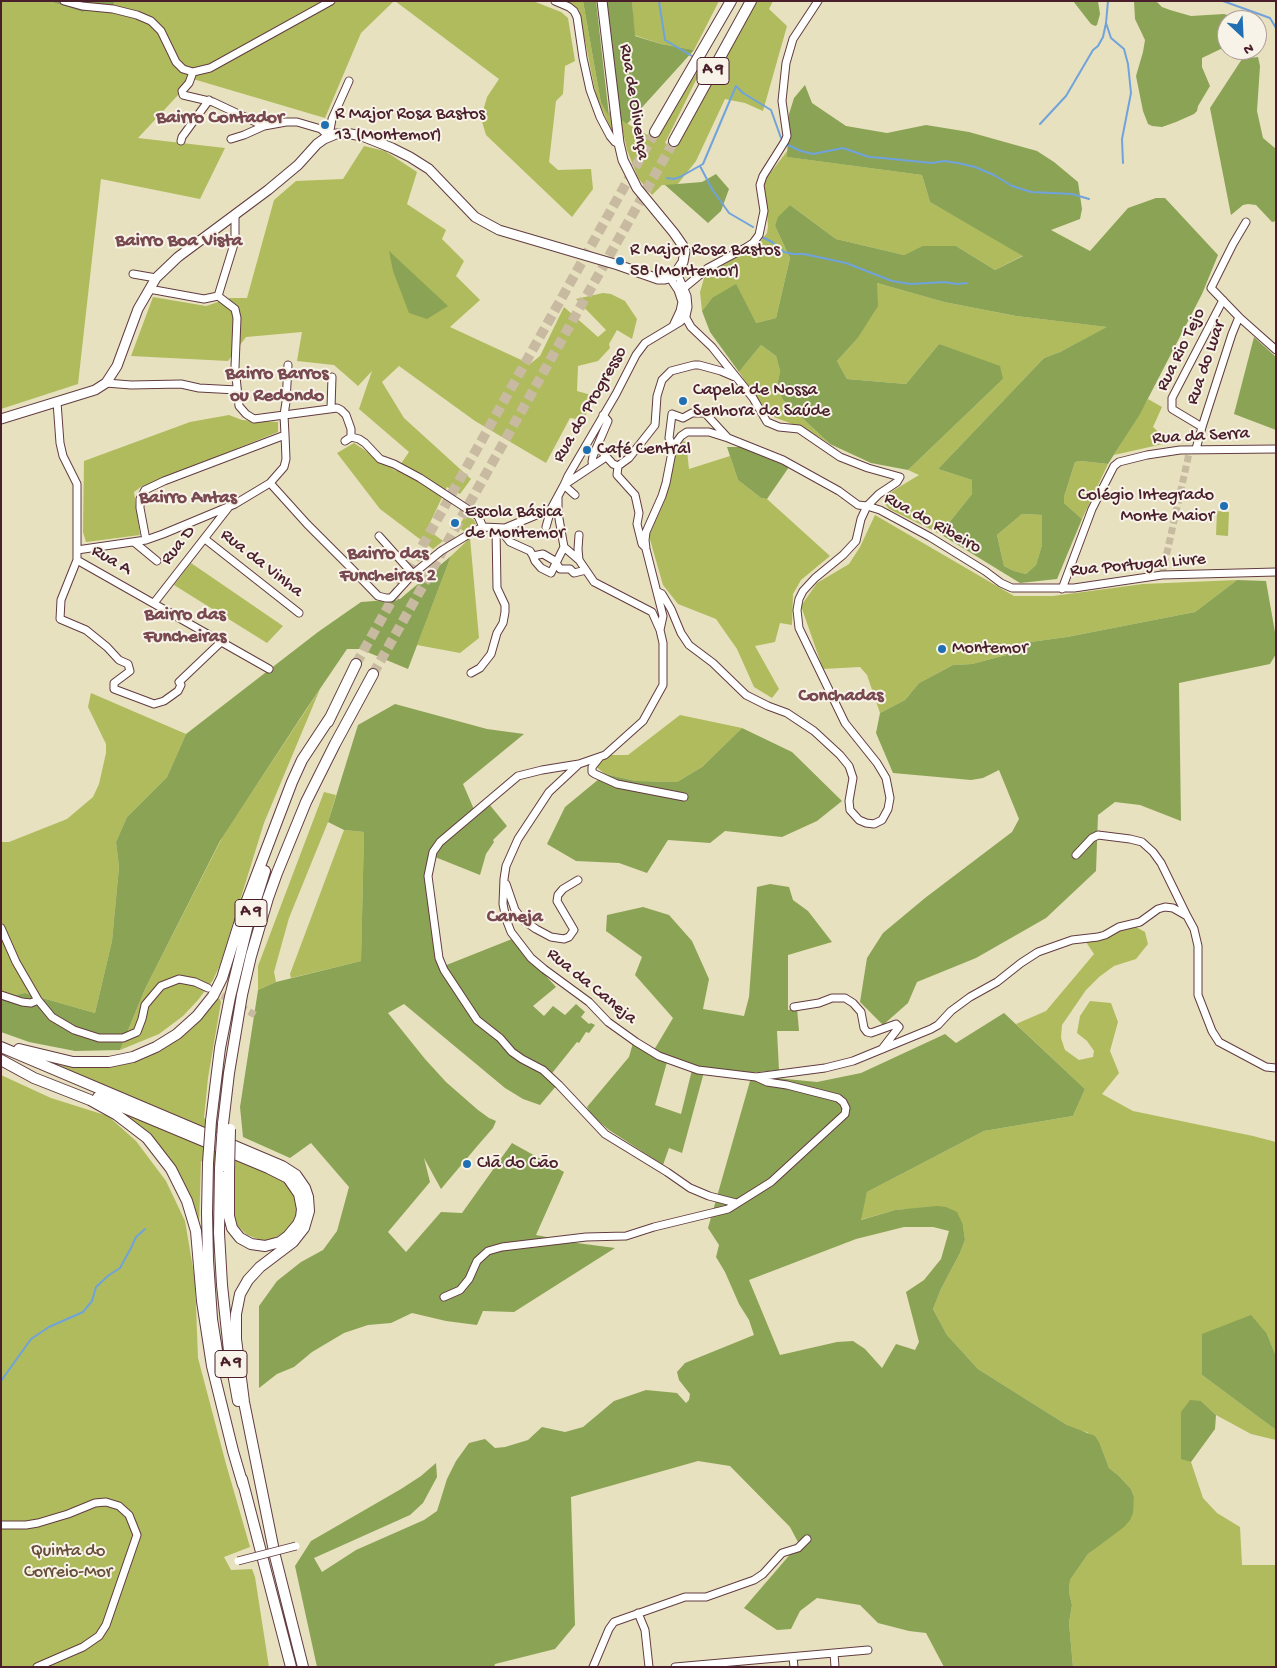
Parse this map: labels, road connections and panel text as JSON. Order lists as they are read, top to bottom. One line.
{"streets":{"highway":["A 9"],"main road":["Rua de Olivença"],"street":["Rua Rio Tejo","Rua do Luar","Rua do Progresso","Rua da Serra","Rua do Ribeiro","Rua D","Rua A","Rua da Vinha","Rua Portugal Livre","Rua da Caneja"]},"crossings":[["Rua Rio Tejo","Rua do Luar"],["Rua do Luar","Rua da Serra"],["Rua do Progresso","Rua do Ribeiro"],["Rua da Serra","Rua do Ribeiro"],["Rua da Serra","Rua Portugal Livre"],["Rua do Ribeiro","Rua Portugal Livre"],["Rua D","Rua A"],["Rua D","Rua da Vinha"]],"districts":["Bairro Contador","Bairro Boa Vista","Bairro Barros ou Redondo","Bairro Antas","Bairro das Funcheiras 2","Bairro das Funcheiras","Conchadas","Caneja"],"parks":["Quinta do Correio-Mor"],"places":["R Major Rosa Bastos 13 (Montemor)","R Major Rosa Bastos 58 (Montemor)","Capela de Nossa Senhora da Saúde","Café Central","Colégio Integrado Monte Maior","Escola Básica de Montemor","Montemor","Clã do Cão"],"north":"bottom right"}
